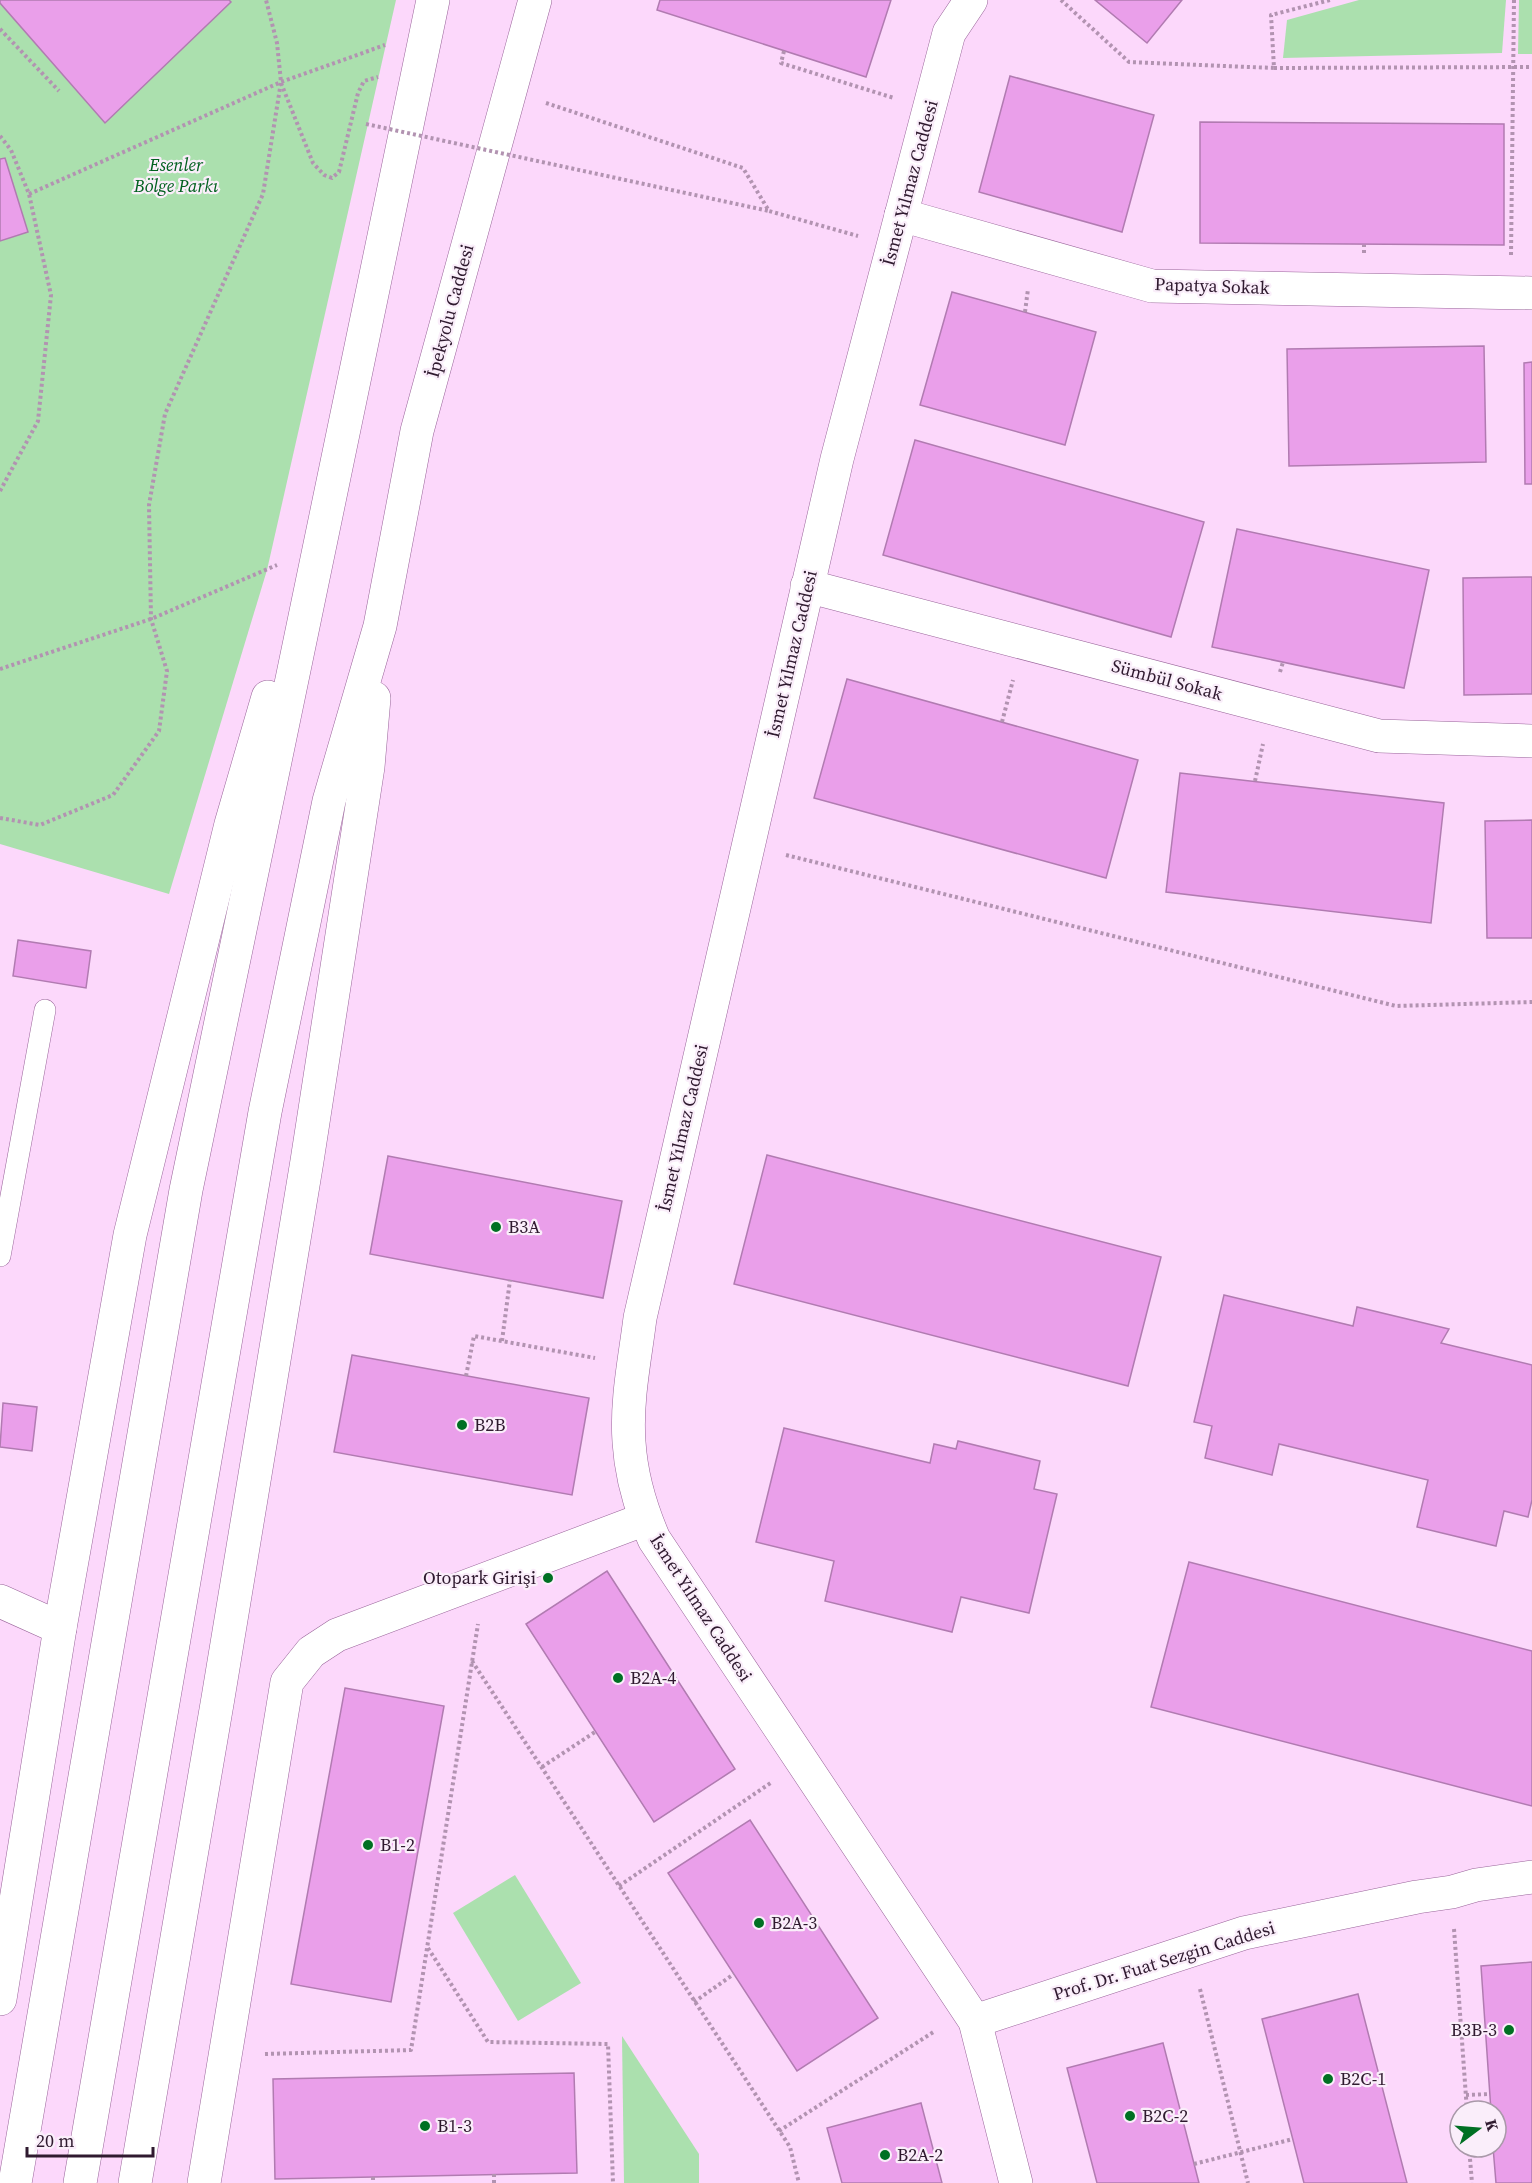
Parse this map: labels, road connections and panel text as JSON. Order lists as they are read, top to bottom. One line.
{"streets":{"main road":["İsmet Yılmaz Caddesi","Papatya Sokak","İpekyolu Caddesi","Sümbül Sokak","Prof. Dr. Fuat Sezgin Caddesi"]},"crossings":[["İsmet Yılmaz Caddesi","Papatya Sokak"],["İsmet Yılmaz Caddesi","Sümbül Sokak"],["İsmet Yılmaz Caddesi","Prof. Dr. Fuat Sezgin Caddesi"]],"parks":["Esenler Bölge Parkı"],"places":["B3A","B2B","Otopark Girişi","B2A-4","B1-2","B2A-3","B3B-3","B2C-1","B2C-2","B1-3","B2A-2"],"scale_bar":"20 m","north":"right"}
